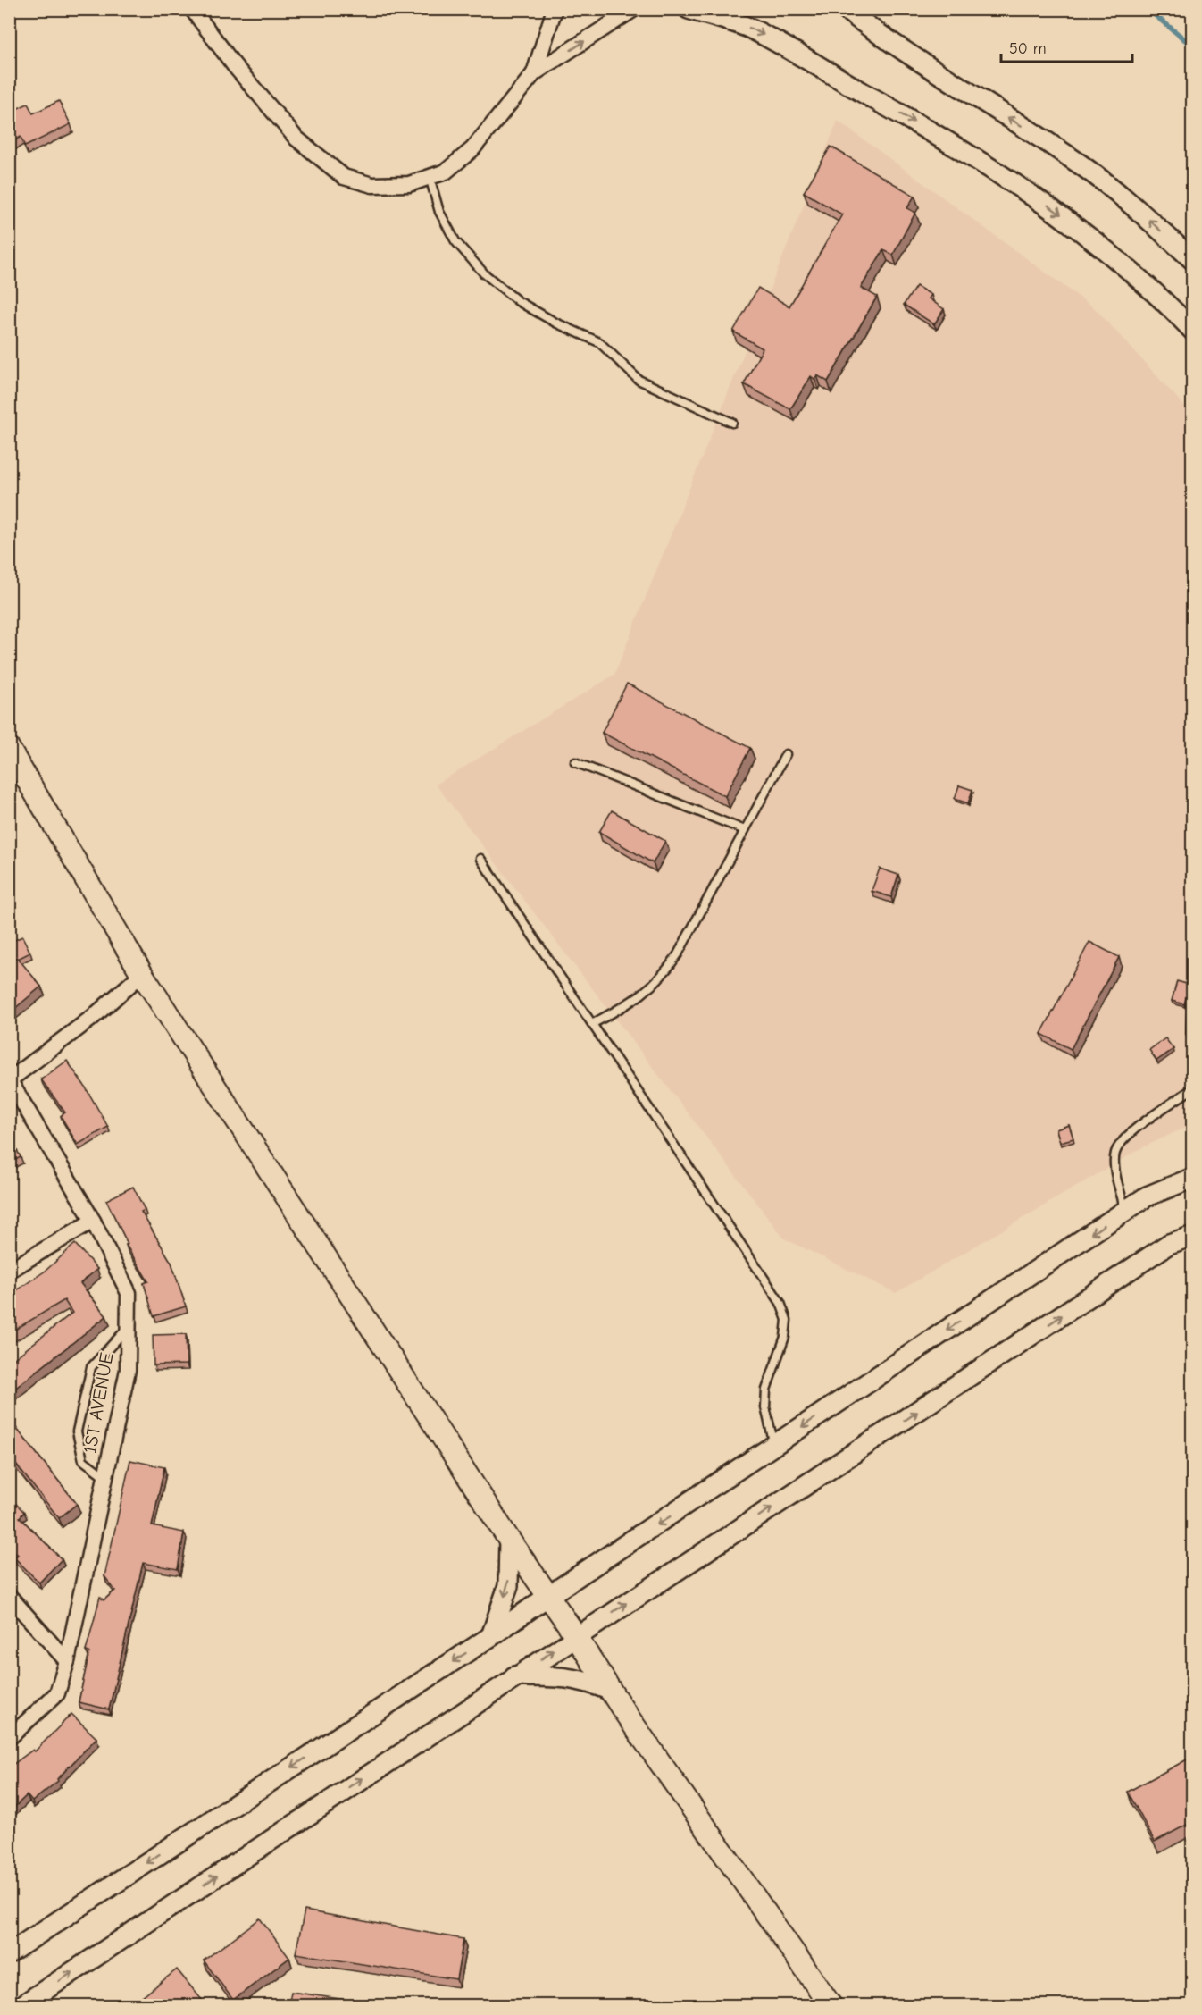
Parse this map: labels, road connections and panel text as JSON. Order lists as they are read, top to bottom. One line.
{"streets":{"street":["1ST AVENUE"]},"scale_bar":"50 m"}
